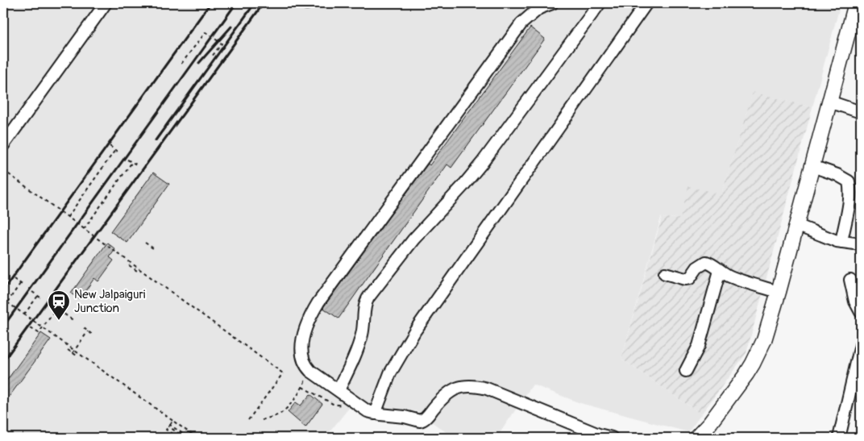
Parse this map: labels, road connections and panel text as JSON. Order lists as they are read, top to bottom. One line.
{"places":{"station":["New Jalpaiguri Junction"]}}
